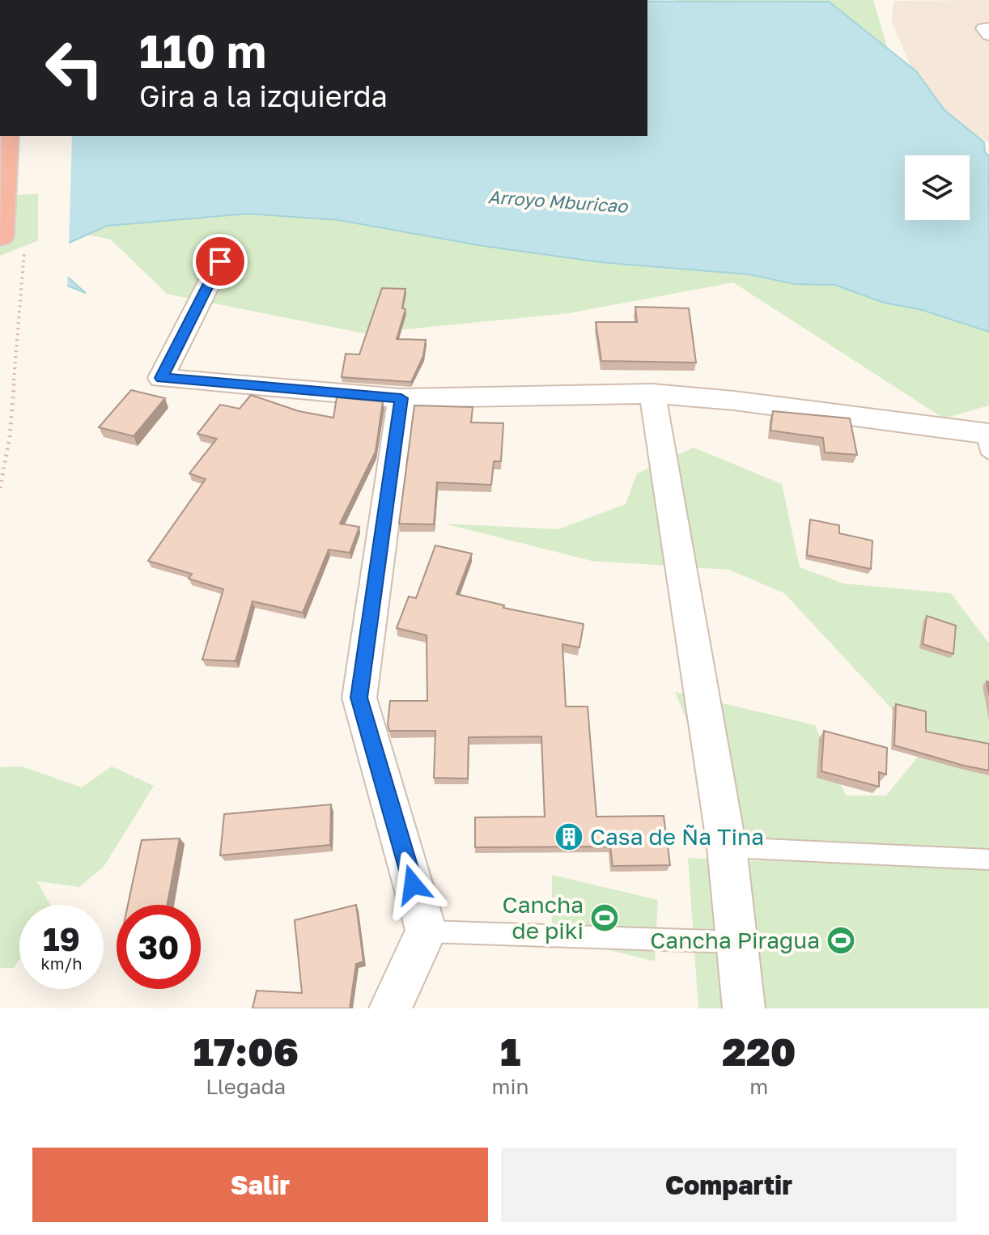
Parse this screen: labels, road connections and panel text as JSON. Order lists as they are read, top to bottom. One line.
{"water":["Arroyo Mburicao"],"places":{"building":["Casa de Ña Tina"],"sports":["Cancha de piki","Cancha Piragua"]},"page":{"turn":["110 m","Gira a la izquierda"],"speed":"19 km/h","limit":"30","eta":["17:06","Llegada","1","min","220","m"],"buttons":["Salir","Compartir"]}}
